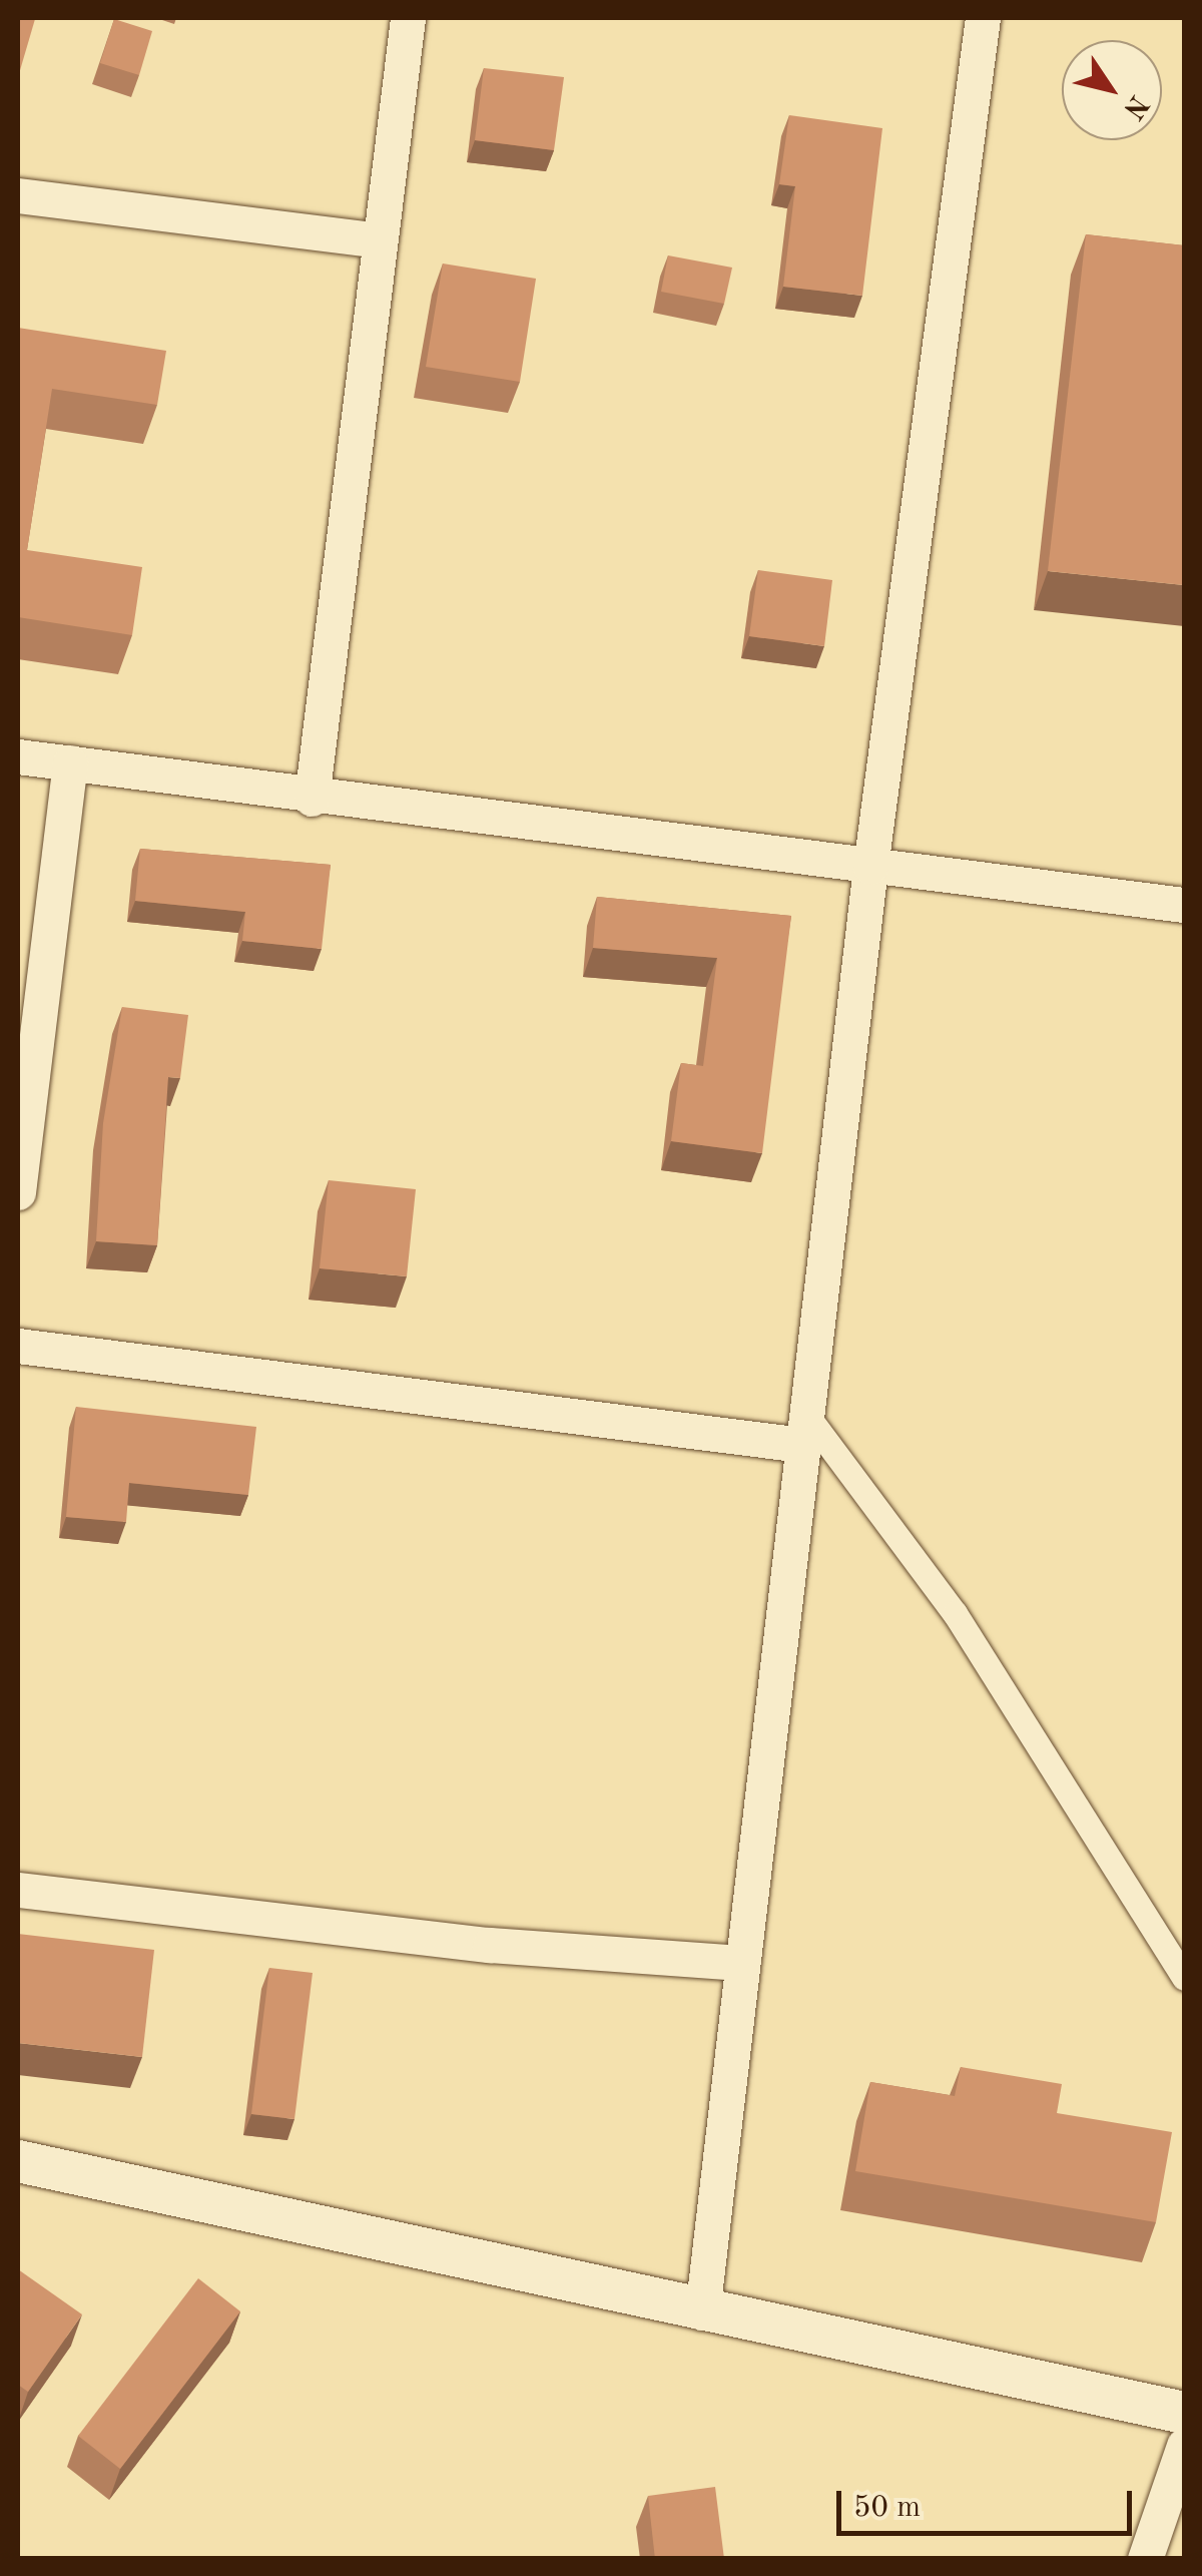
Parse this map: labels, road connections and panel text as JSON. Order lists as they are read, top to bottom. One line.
{"scale_bar":"50 m","north":"bottom right"}
